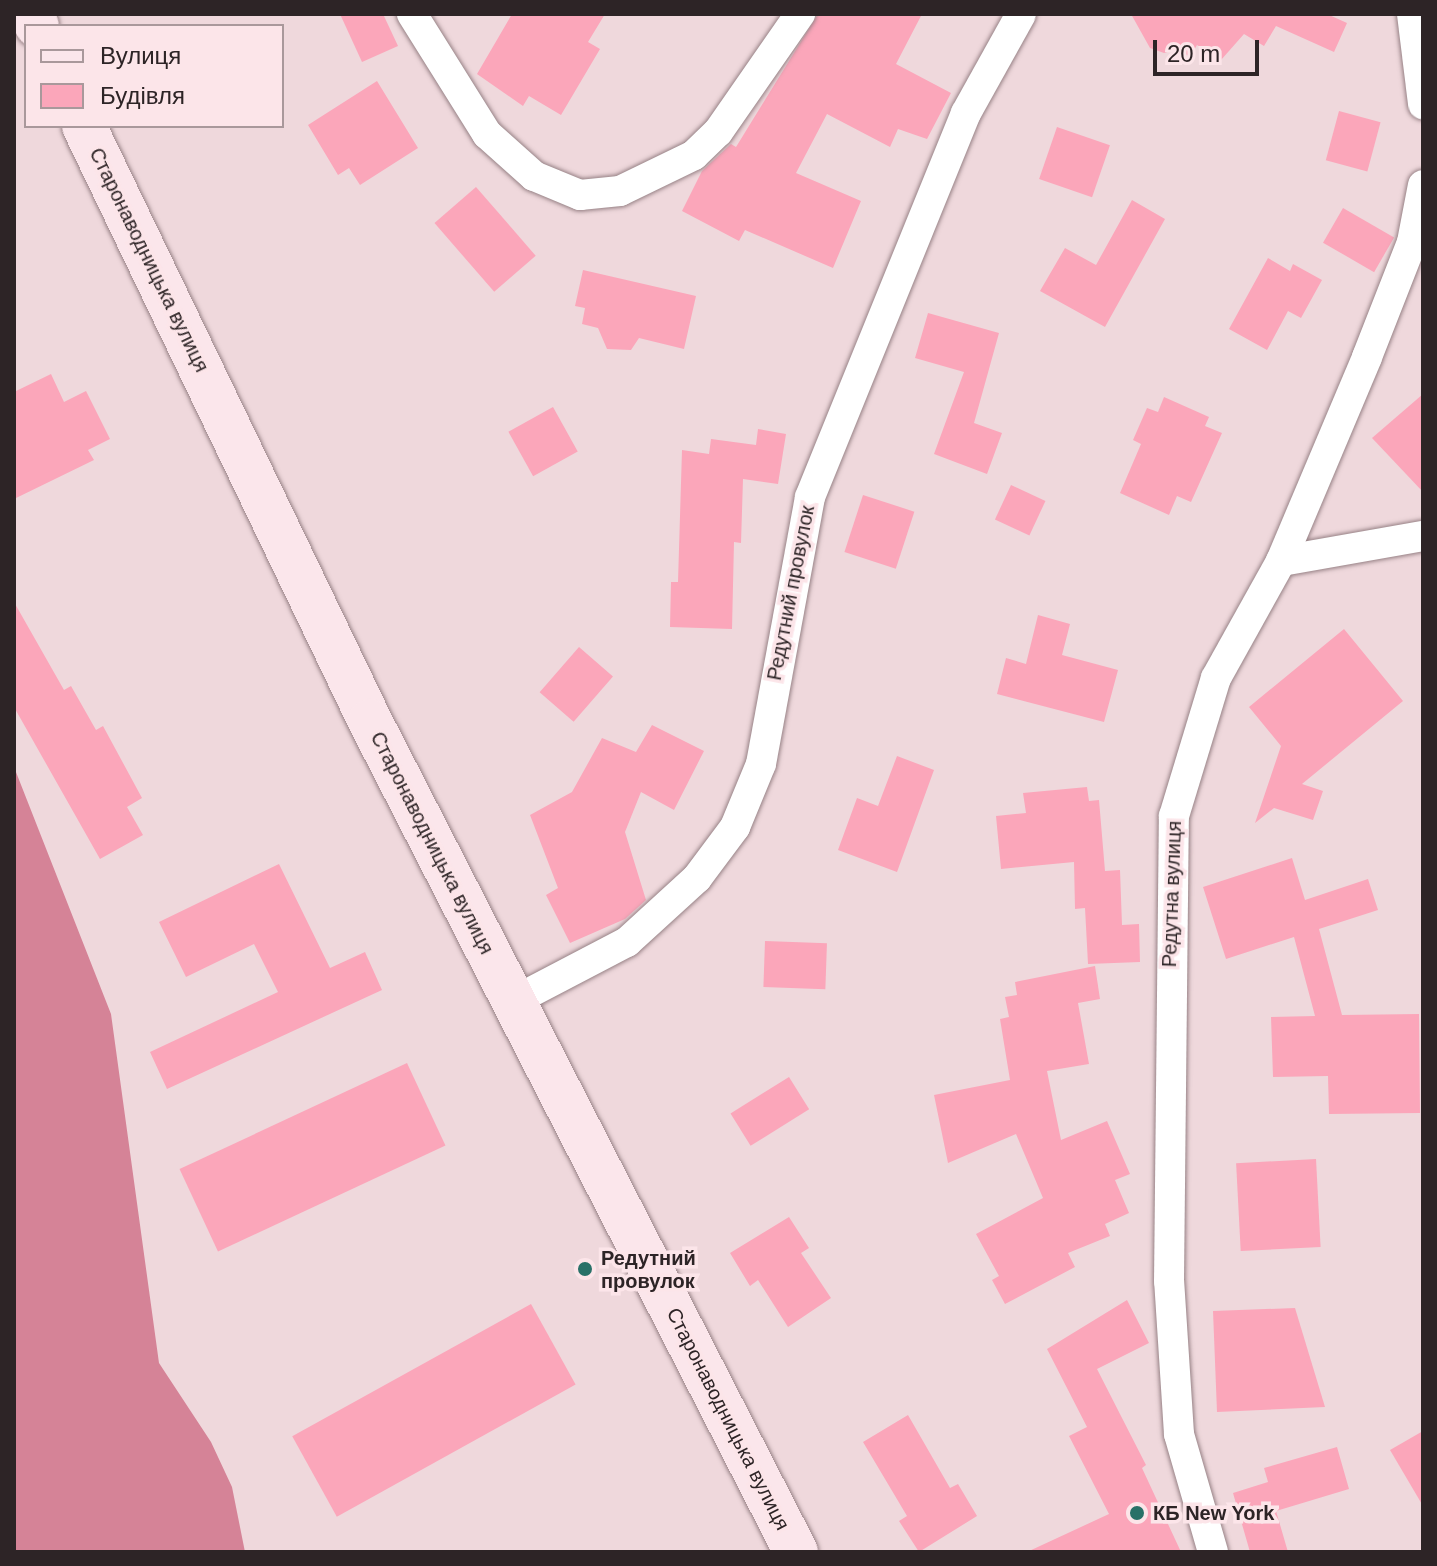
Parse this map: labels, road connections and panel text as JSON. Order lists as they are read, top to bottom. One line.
{"streets":{"main road":["Старонаводницька вулиця"],"street":["Редутний провулок","Редутна вулиця"]},"crossings":[["Старонаводницька вулиця","Редутний провулок"]],"places":["Редутний провулок","КБ New York"],"legend":["Вулиця","Будівля"],"scale_bar":"20 m"}
